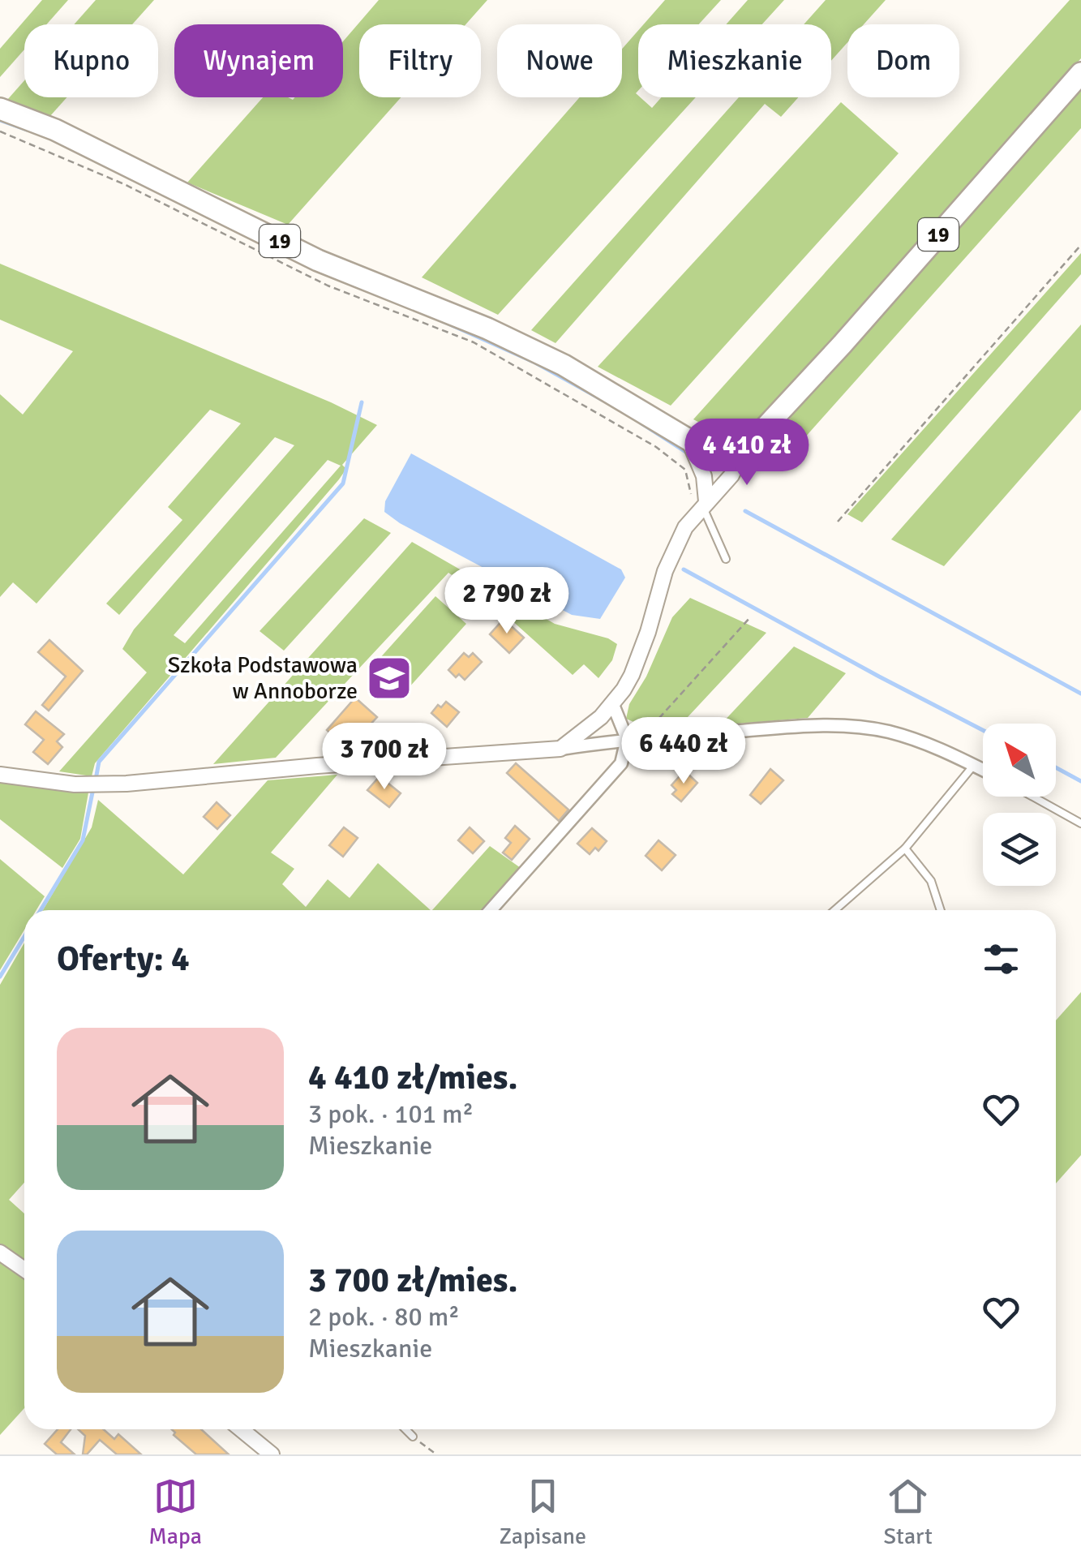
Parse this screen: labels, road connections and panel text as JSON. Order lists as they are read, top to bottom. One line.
{"streets":{"highway":["19"]},"places":{"school or university":["Szkoła Podstawowa w Annoborze"]},"north":"top left","page":{"chip":["Kupno","Wynajem","Filtry","Nowe","Mieszkanie","Dom"],"price":["4 410 zł","2 790 zł","6 440 zł","3 700 zł"],"heading":"Oferty: 4","list":[{"name":"4 410 zł/mies.","note":"3 pok. · 101 m² · Mieszkanie"},{"name":"3 700 zł/mies.","note":"2 pok. · 80 m² · Mieszkanie"}],"tabs":["Mapa","Zapisane","Start"]}}
